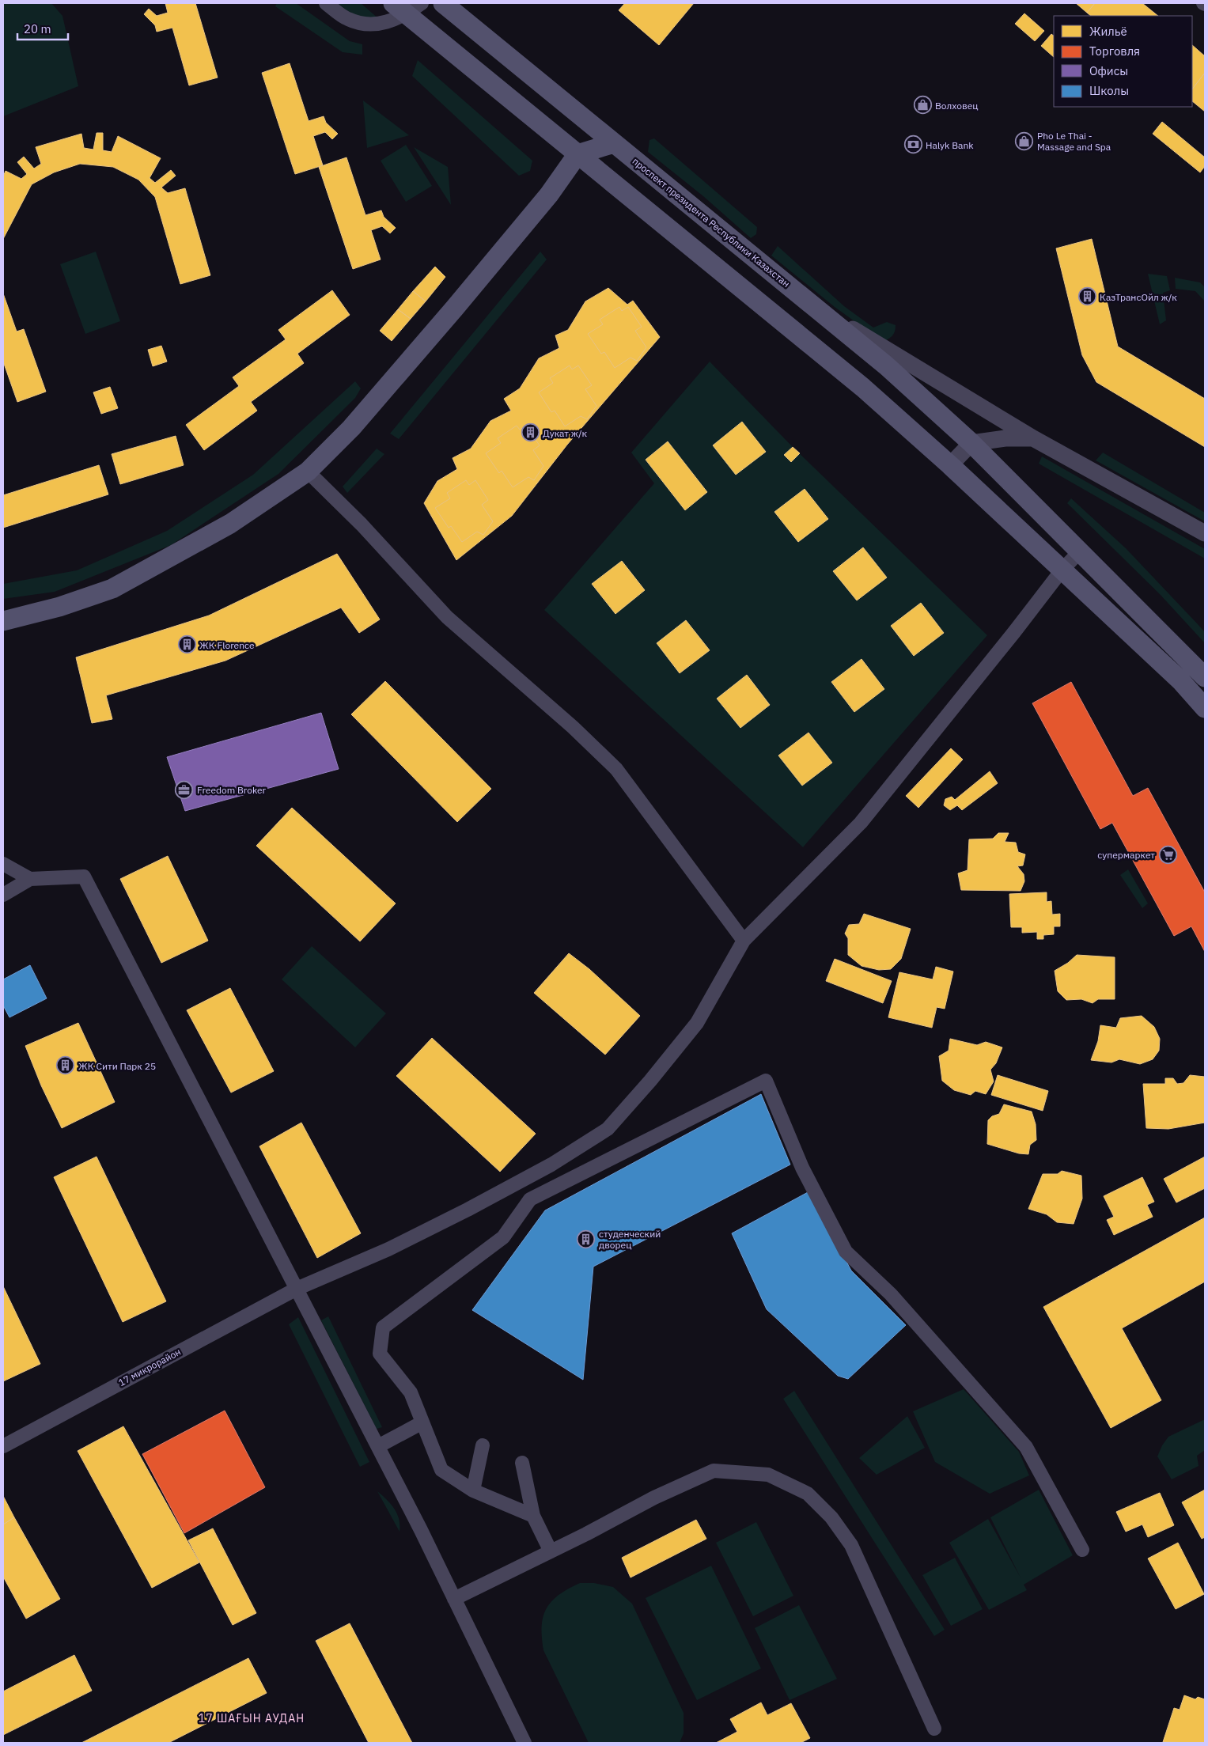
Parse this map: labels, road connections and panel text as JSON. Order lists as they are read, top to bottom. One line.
{"streets":{"main road":["проспект президента Республики Казахстан"],"street":["17 микрорайон"]},"crossings":[["проспект президента Республики Казахстан","17 микрорайон"]],"districts":["17 ШАҒЫН АУДАН"],"places":{"shop":["Волховец","Pho Le Thai - Massage and Spa"],"bank":["Halyk Bank"],"building":["КазТрансОйл ж/к","Дукат ж/к","ЖК Florence","ЖК Сити Парк 25","студенческий дворец"],"office":["Freedom Broker"],"supermarket":["супермаркет"]},"legend":["Жильё","Торговля","Офисы","Школы"],"scale_bar":"20 m"}
